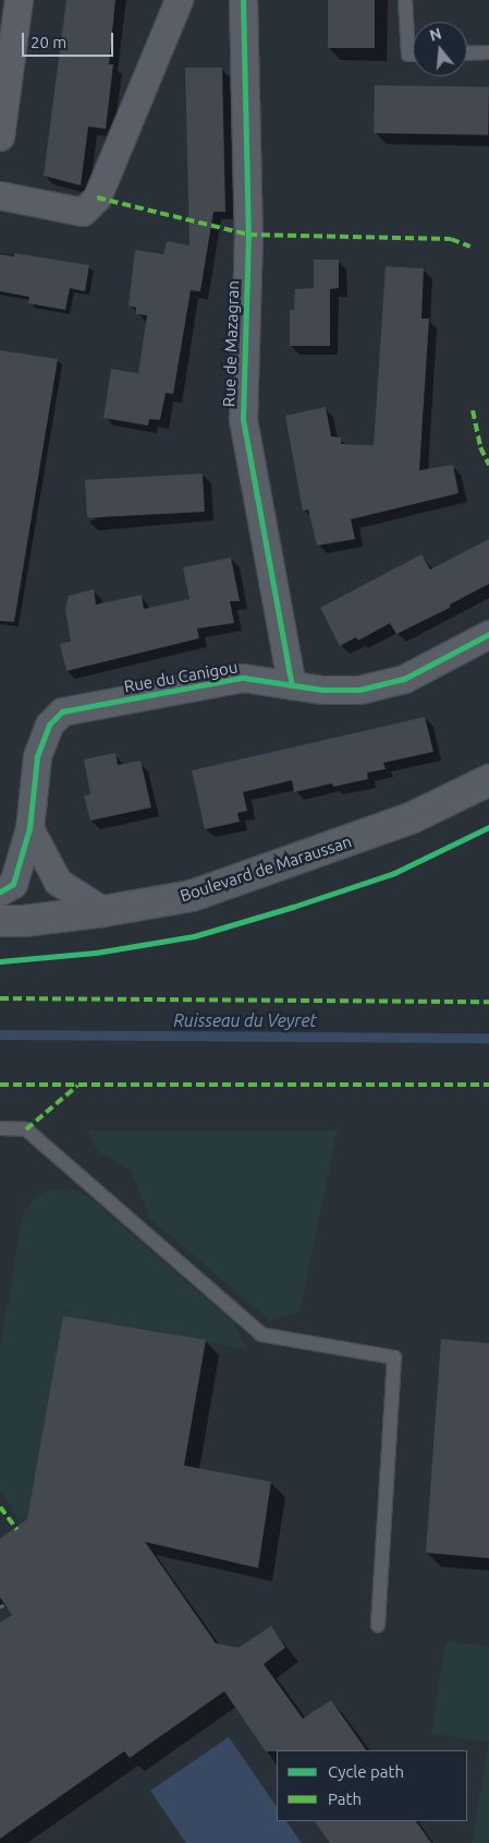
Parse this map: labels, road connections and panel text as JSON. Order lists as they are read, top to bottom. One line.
{"streets":{"main road":["Boulevard de Maraussan"],"street":["Rue de Mazagran","Rue du Canigou"]},"crossings":[["Rue de Mazagran","Rue du Canigou"]],"water":["Ruisseau du Veyret"],"legend":["Cycle path","Path"],"scale_bar":"20 m","north":"top"}
